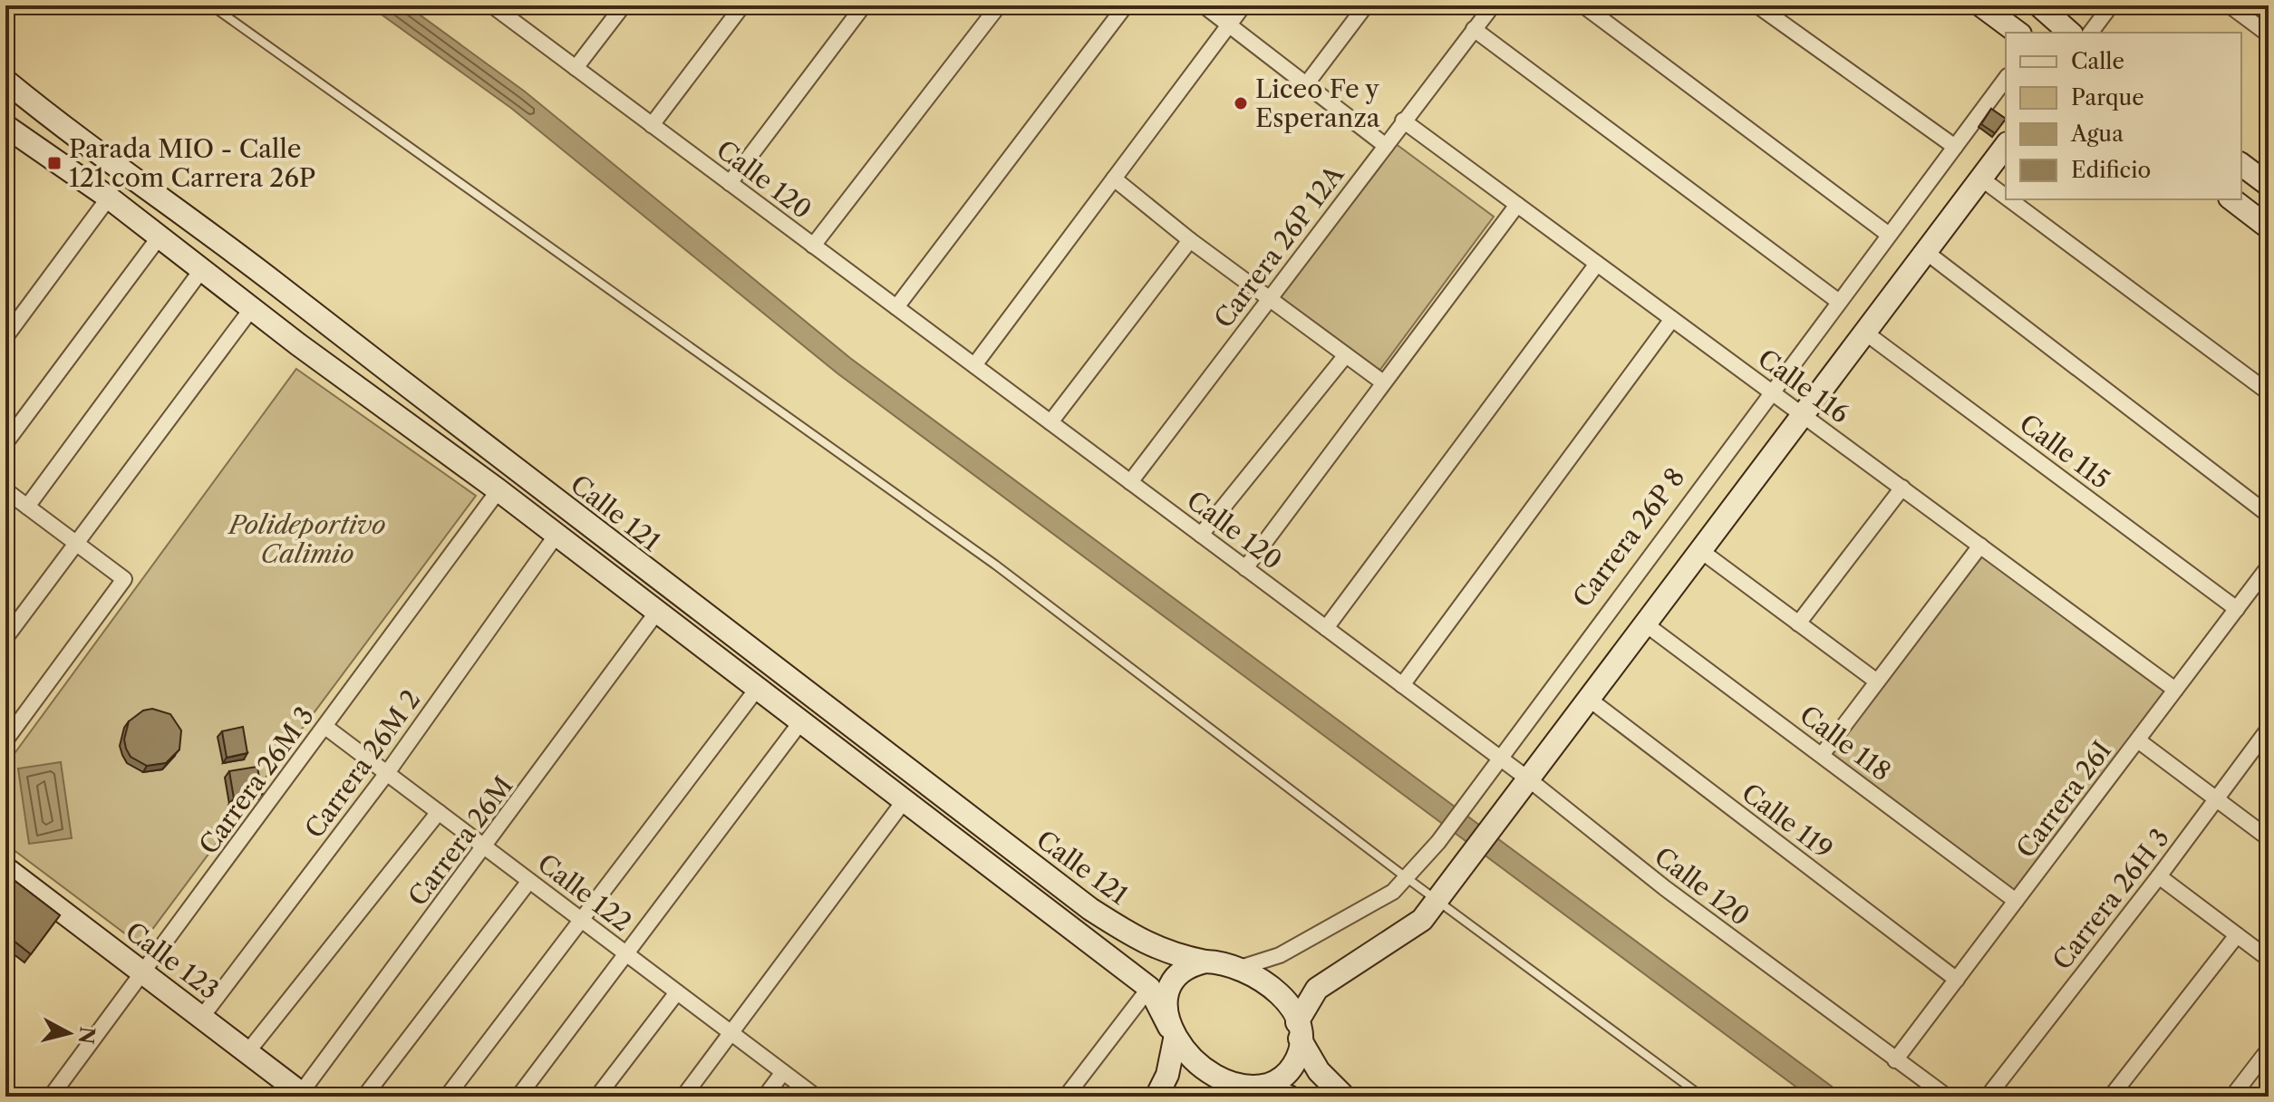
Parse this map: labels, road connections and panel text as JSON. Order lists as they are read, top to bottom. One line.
{"streets":{"main road":["Calle 121","Calle 123"],"street":["Calle 120","Carrera 26P 12A","Calle 116","Calle 115","Carrera 26P 8","Calle 118","Carrera 26M 2","Carrera 26M 3","Carrera 26I","Calle 119","Carrera 26M","Calle 122","Carrera 26H 3"]},"crossings":[["Calle 120","Carrera 26P 12A"],["Calle 120","Carrera 26P 8"],["Calle 120","Carrera 26I"],["Carrera 26P 12A","Calle 116"],["Calle 116","Carrera 26P 8"],["Calle 116","Carrera 26I"],["Calle 115","Carrera 26I"],["Calle 121","Carrera 26P 8"],["Calle 121","Carrera 26M 2"],["Calle 121","Carrera 26M 3"],["Calle 121","Carrera 26M"],["Calle 118","Carrera 26I"],["Carrera 26M 2","Calle 122"],["Carrera 26M 2","Calle 123"],["Carrera 26M 3","Calle 122"],["Carrera 26M 3","Calle 123"],["Carrera 26I","Calle 119"],["Carrera 26M","Calle 122"],["Carrera 26M","Calle 123"]],"parks":["Polideportivo Calimio"],"places":{"other":["Liceo Fe y Esperanza"],"transit":["Parada MIO - Calle 121 com Carrera 26P"]},"legend":["Calle","Parque","Agua","Edificio"],"north":"right"}
